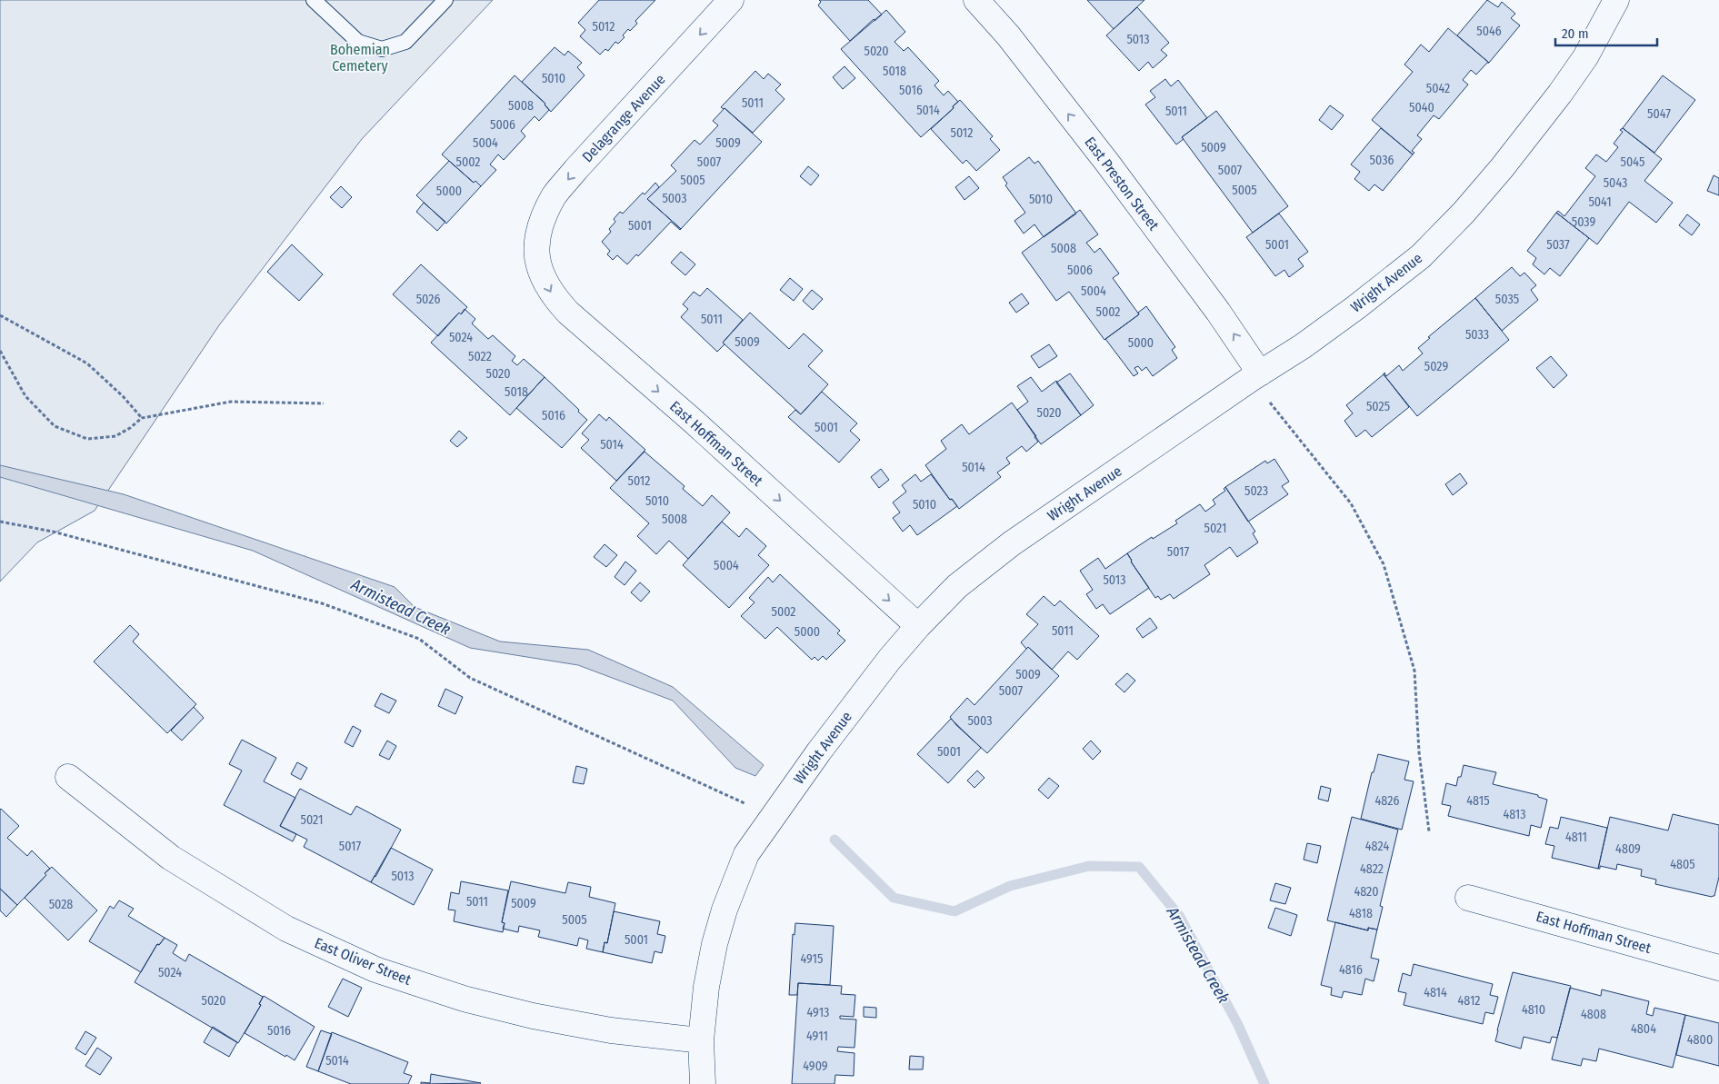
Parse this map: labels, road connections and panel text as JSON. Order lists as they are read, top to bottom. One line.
{"streets":{"street":["Delagrange Avenue","East Preston Street","Wright Avenue","East Hoffman Street","East Oliver Street"]},"crossings":[["Delagrange Avenue","East Hoffman Street"],["East Preston Street","Wright Avenue"],["Wright Avenue","East Hoffman Street"],["Wright Avenue","East Oliver Street"]],"one_way":["Delagrange Avenue","East Preston Street","East Hoffman Street"],"water":["Armistead Creek"],"parks":["Bohemian Cemetery"],"house_numbers":["5012","5046","5013","5020","5018","5010","5042","5016","5011","5008","5040","5014","5011","5047","5006","5012","5004","5009","5009","5036","5002","5007","5045","5007","5005","5043","5005","5000","5003","5010","5041","5039","5001","5001","5037","5008","5006","5004","5026","5035","5002","5011","5033","5024","5009","5000","5022","5029","5020","5018","5025","5020","5016","5001","5014","5014","5012","5023","5010","5010","5008","5021","5017","5004","5013","5002","5011","5000","5009","5007","5003","5001","4826","4815","4813","5021","4811","5017","4824","4809","4805","4822","5013","4820","5011","5009","5028","4818","5005","5001","4915","4816","5024","4814","5020","4812","4810","4913","4808","4804","5016","4911","4800","5014","4909"],"scale_bar":"20 m"}
